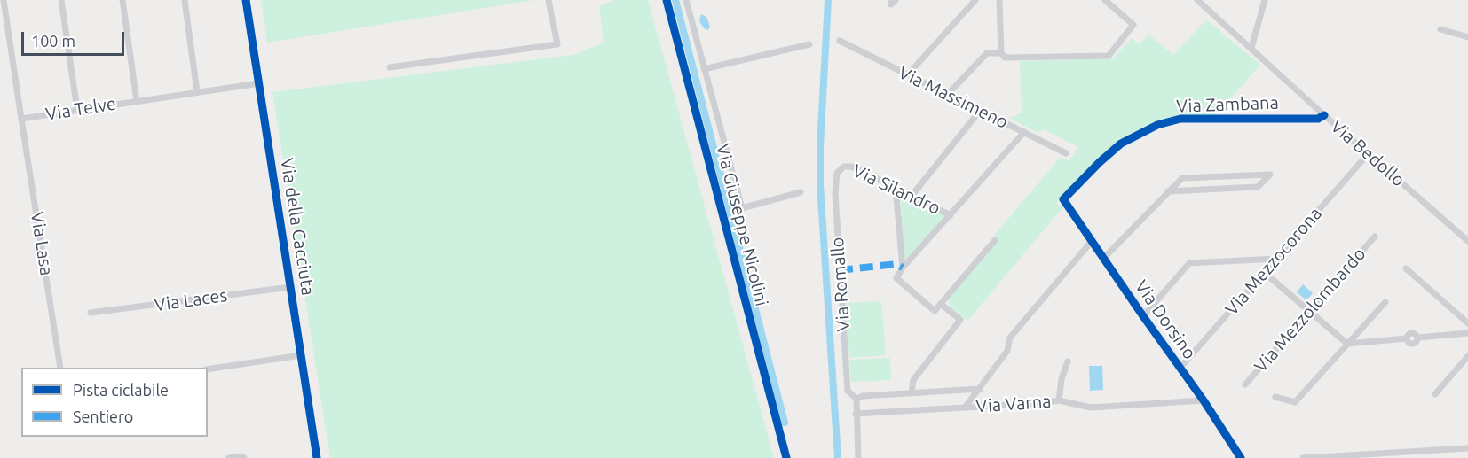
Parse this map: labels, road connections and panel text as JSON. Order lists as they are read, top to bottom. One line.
{"streets":{"street":["Via Massimeno","Via Zambana","Via Telve","Via Bedollo","Via Silandro","Via Giuseppe Nicolini","Via della Cacciuta","Via Lasa","Via Mezzocorona","Via Romallo","Via Laces","Via Mezzolombardo","Via Dorsino","Via Varna"]},"crossings":[["Via Zambana","Via Bedollo"],["Via Zambana","Via Dorsino"],["Via Telve","Via della Cacciuta"],["Via Telve","Via Lasa"],["Via Bedollo","Via Mezzocorona"],["Via Silandro","Via Romallo"],["Via della Cacciuta","Via Laces"],["Via Mezzocorona","Via Dorsino"],["Via Dorsino","Via Varna"]],"legend":["Pista ciclabile","Sentiero"],"scale_bar":"100 m"}
